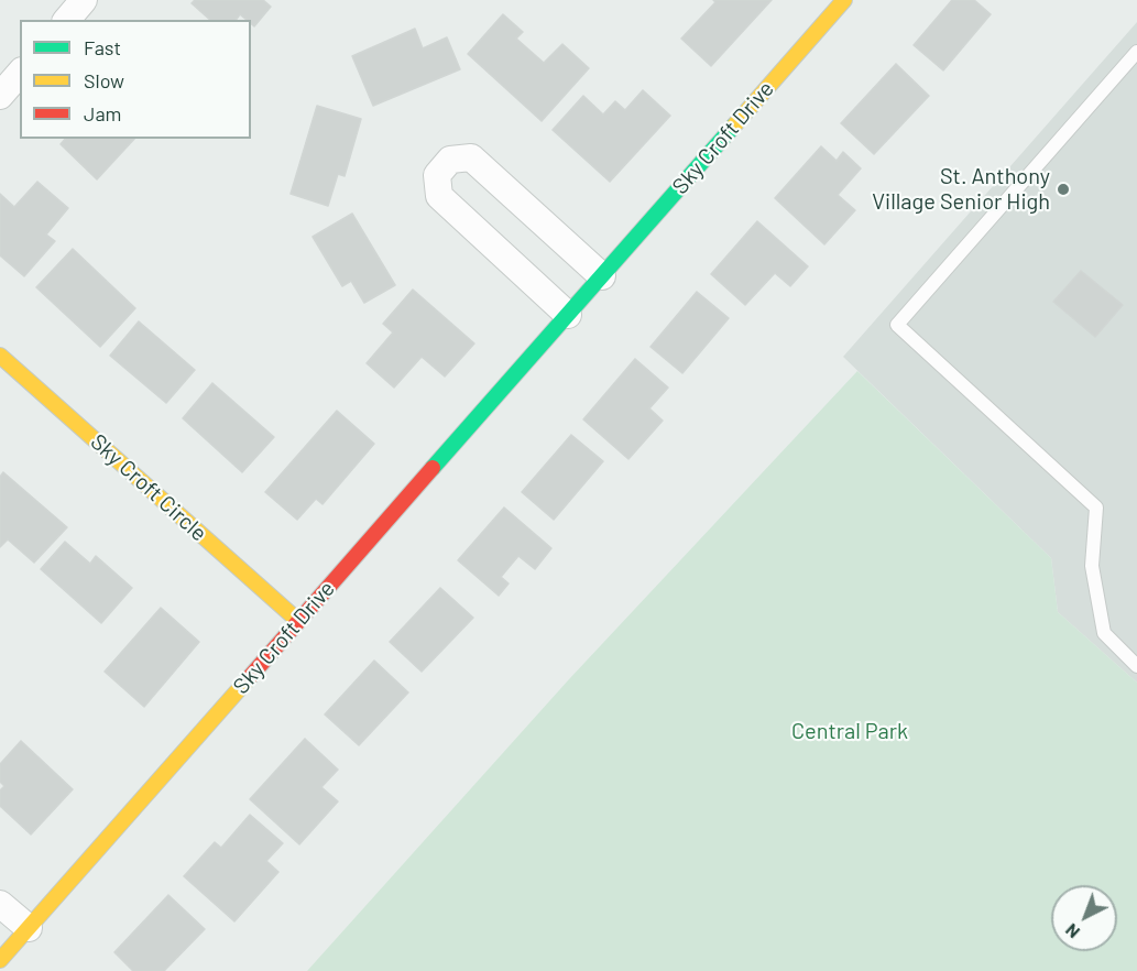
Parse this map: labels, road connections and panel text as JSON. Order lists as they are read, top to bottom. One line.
{"streets":{"street":["Sky Croft Drive","Sky Croft Circle"]},"crossings":[["Sky Croft Drive","Sky Croft Circle"]],"parks":["Central Park"],"places":["St. Anthony Village Senior High"],"legend":["Fast","Slow","Jam"],"north":"bottom left"}
